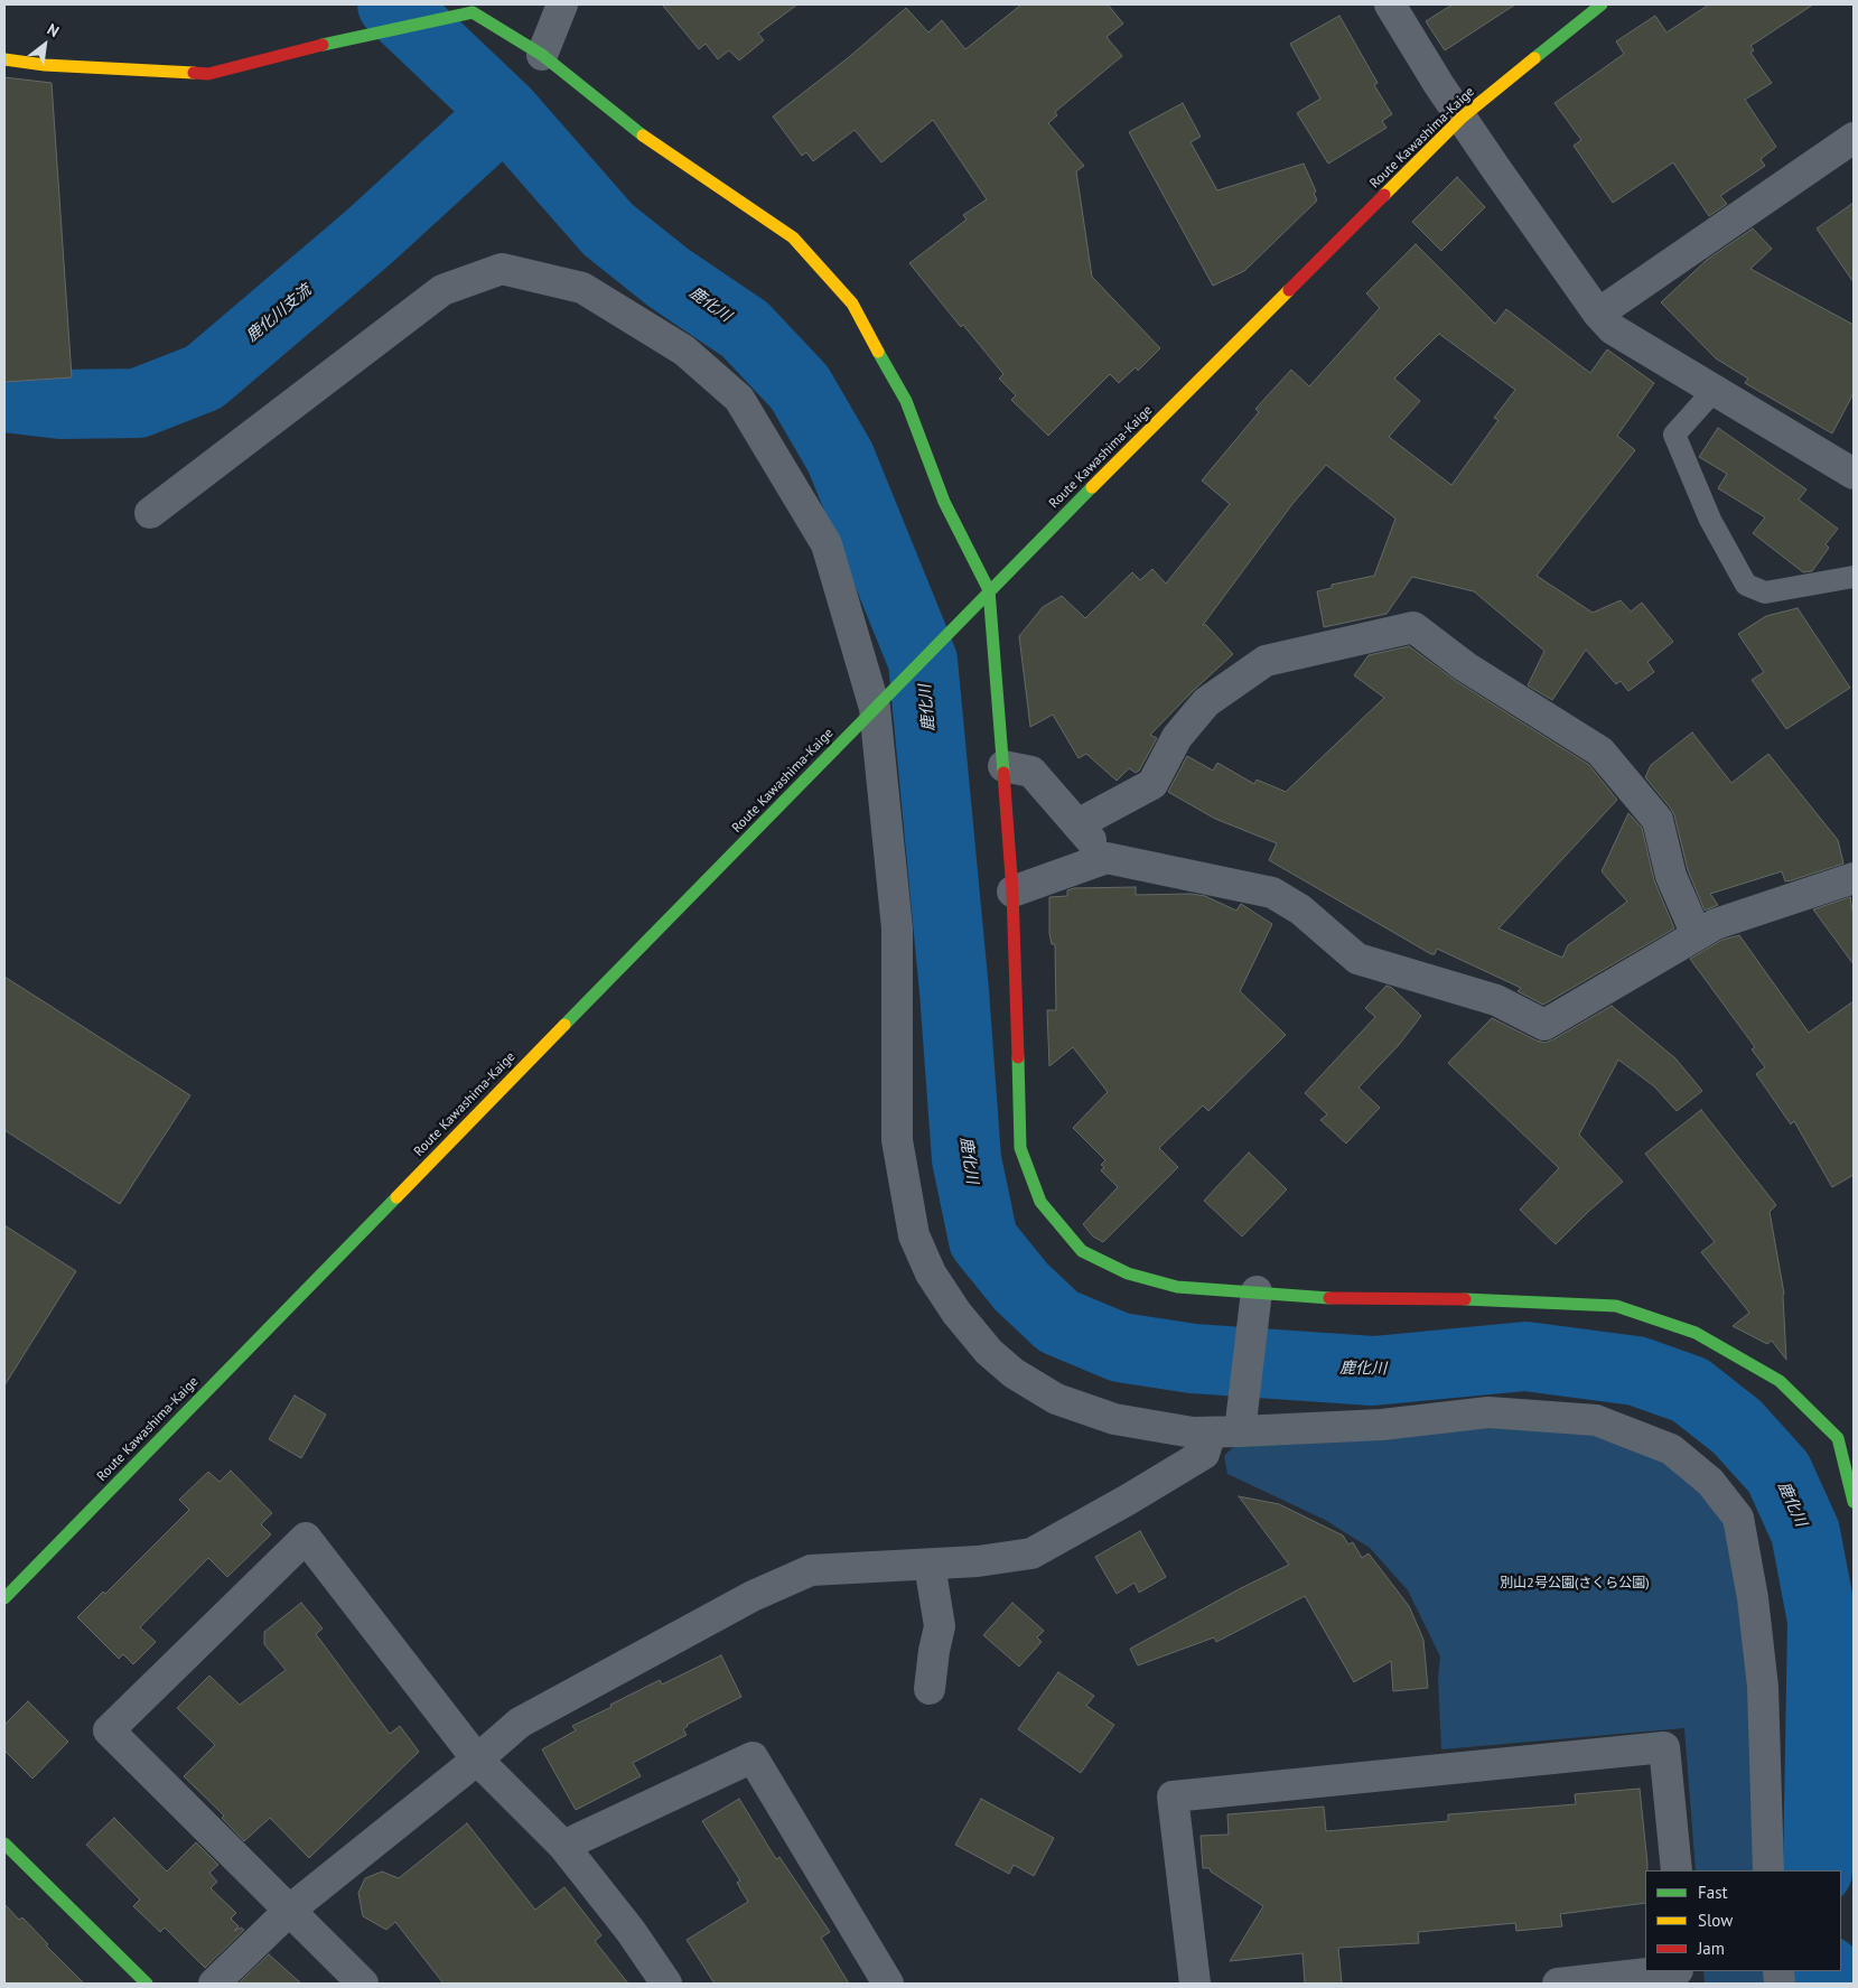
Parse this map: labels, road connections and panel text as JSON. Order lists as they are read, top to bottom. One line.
{"streets":{"street":["Route Kawashima-Kaige"]},"water":["鹿化川","鹿化川支流"],"parks":["別山2号公園(さくら公園)"],"legend":["Fast","Slow","Jam"],"north":"top right"}
